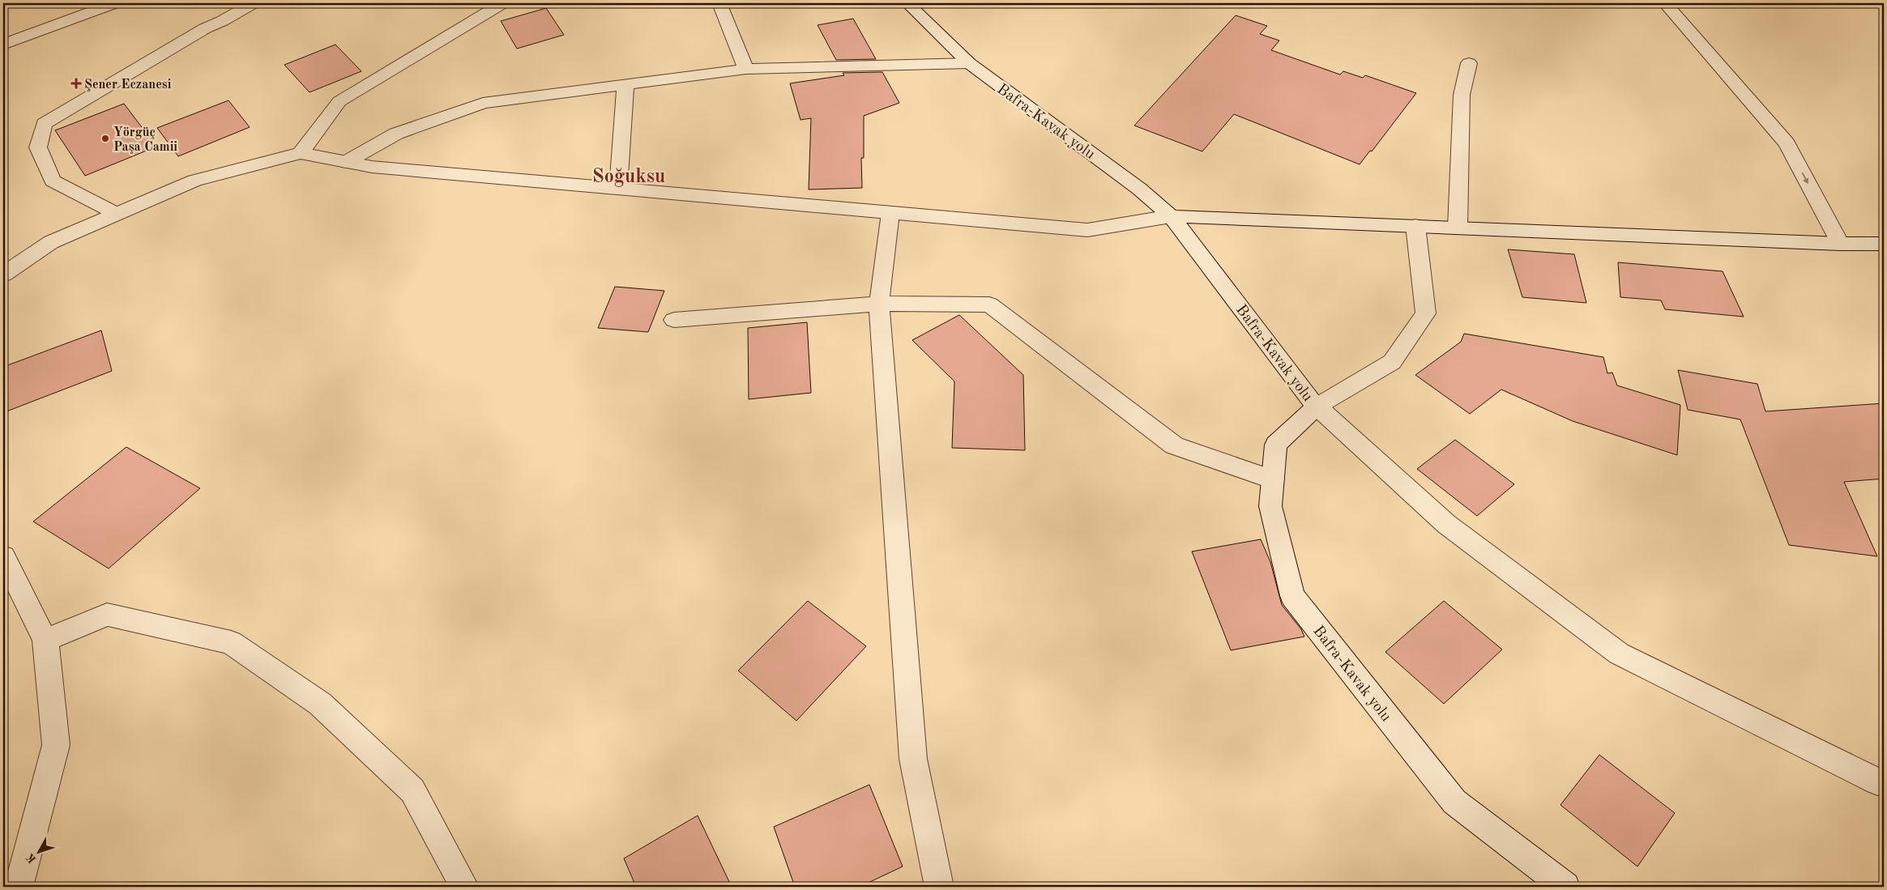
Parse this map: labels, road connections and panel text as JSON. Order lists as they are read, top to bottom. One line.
{"streets":{"street":["Bafra-Kavak yolu"]},"districts":["Soğuksu"],"places":{"health":["Şener Eczanesi"],"other":["Yörgüç Paşa Camii"]},"north":"bottom left"}
